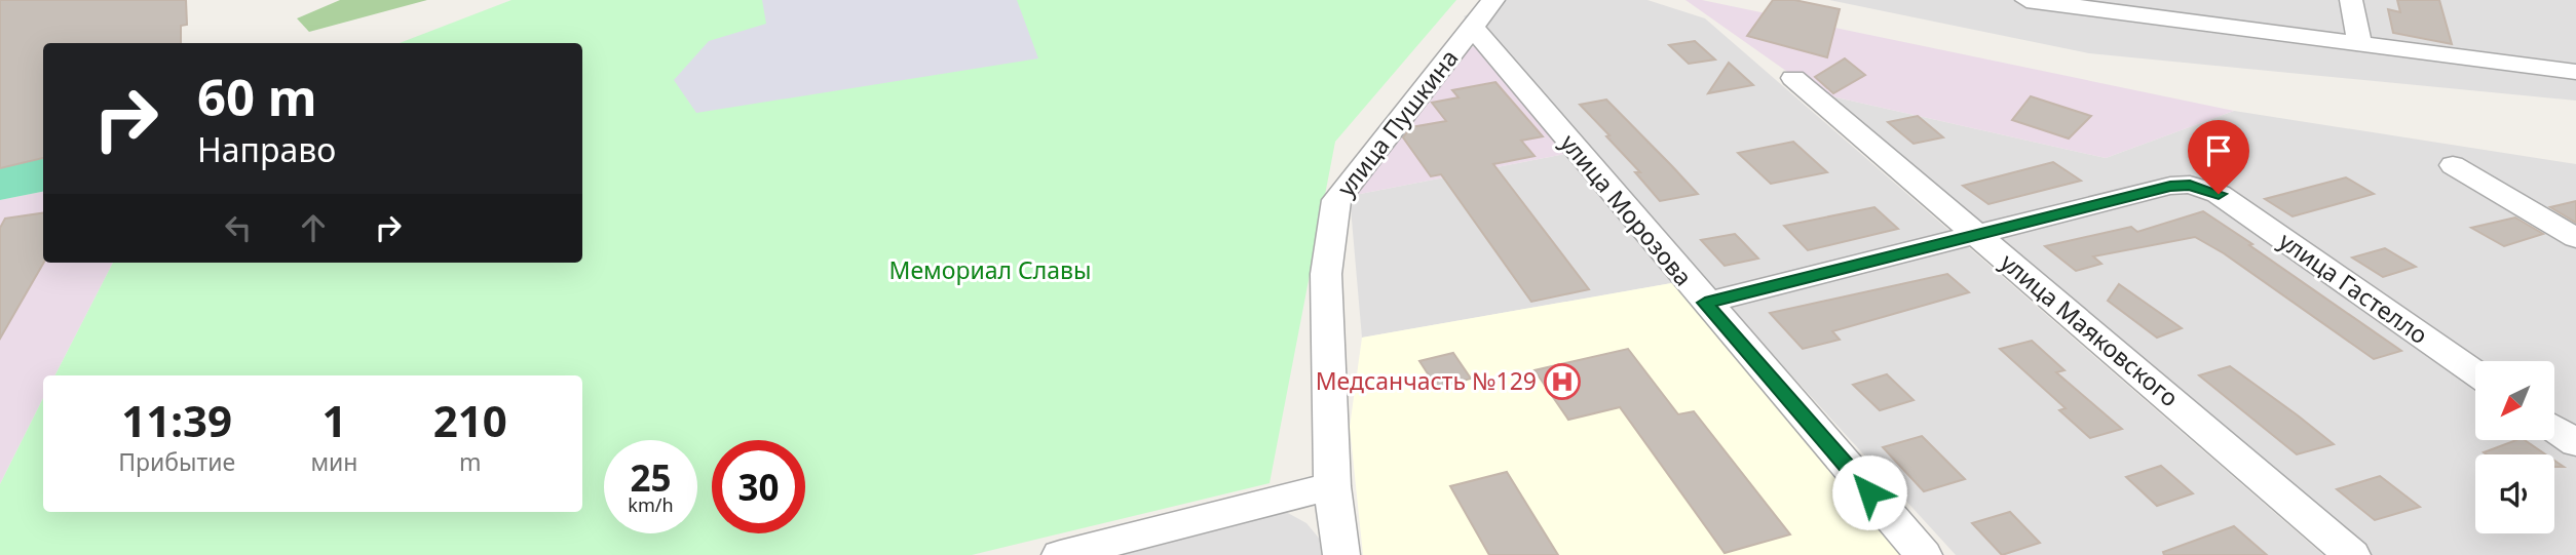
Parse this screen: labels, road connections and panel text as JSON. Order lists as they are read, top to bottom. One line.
{"streets":{"street":["улица Пушкина","улица Морозова","улица Гастелло","улица Маяковского"]},"crossings":[["улица Пушкина","улица Морозова"],["улица Гастелло","улица Маяковского"]],"parks":["Мемориал Славы"],"places":{"hospital":["Медсанчасть №129"]},"north":"bottom left","page":{"turn":["60 m","Направо"],"eta":["11:39","Прибытие","1","мин","210","m"],"speed":"25 km/h","limit":"30"}}
